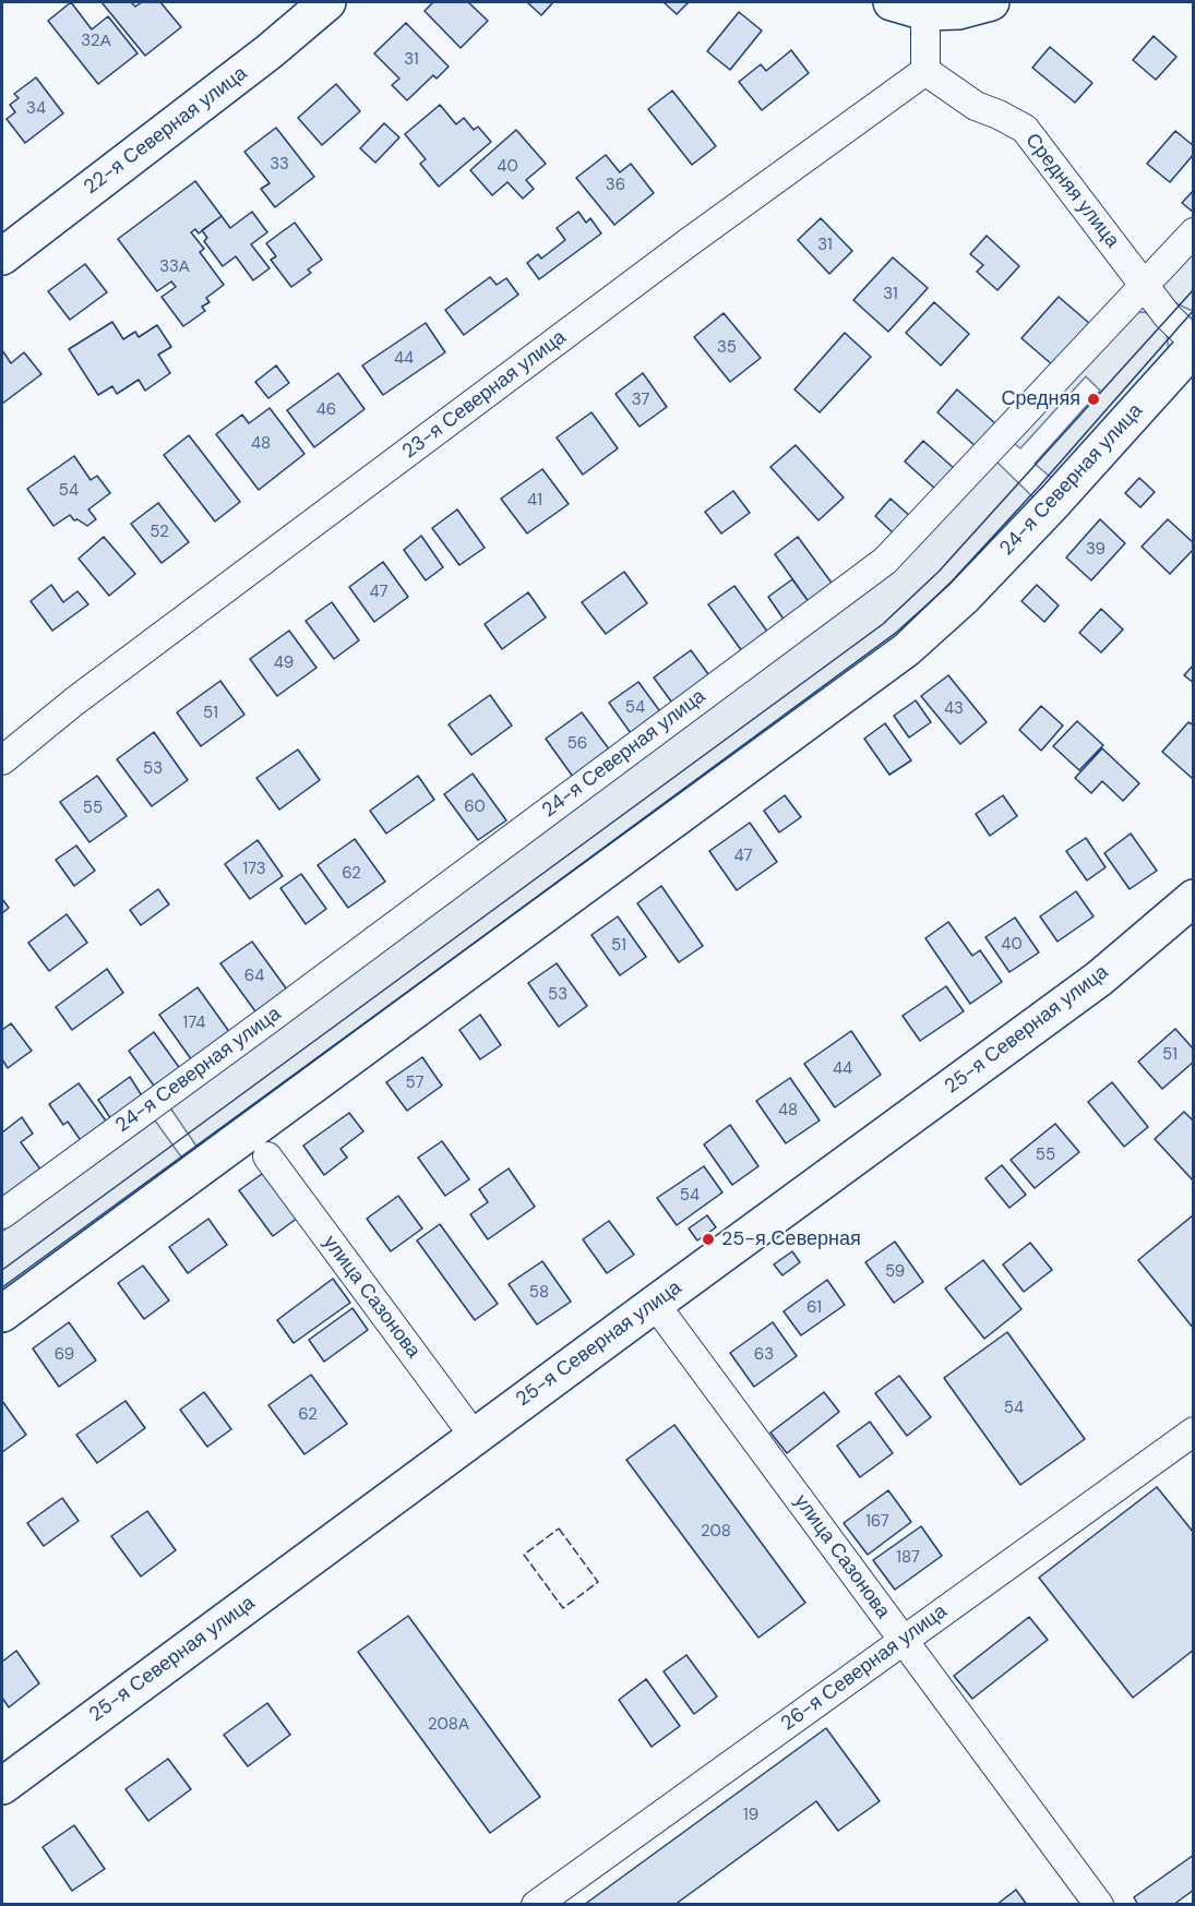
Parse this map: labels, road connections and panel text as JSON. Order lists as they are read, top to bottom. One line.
{"streets":{"main road":["22-я Северная улица","24-я Северная улица","25-я Северная улица"],"street":["Средняя улица","23-я Северная улица","улица Сазонова","26-я Северная улица"]},"crossings":[["Средняя улица","23-я Северная улица"],["Средняя улица","24-я Северная улица"],["25-я Северная улица","улица Сазонова"],["улица Сазонова","26-я Северная улица"]],"places":["Средняя","25-я Северная"],"house_numbers":["32А","31","34","33","40","36","31","33А","31","35","44","37","46","48","54","41","52","39","47","49","54","43","51","56","53","60","55","47","173","62","40","51","64","53","174","51","44","57","48","55","54","59","58","61","69","63","54","62","167","208","187","208А","19"]}
